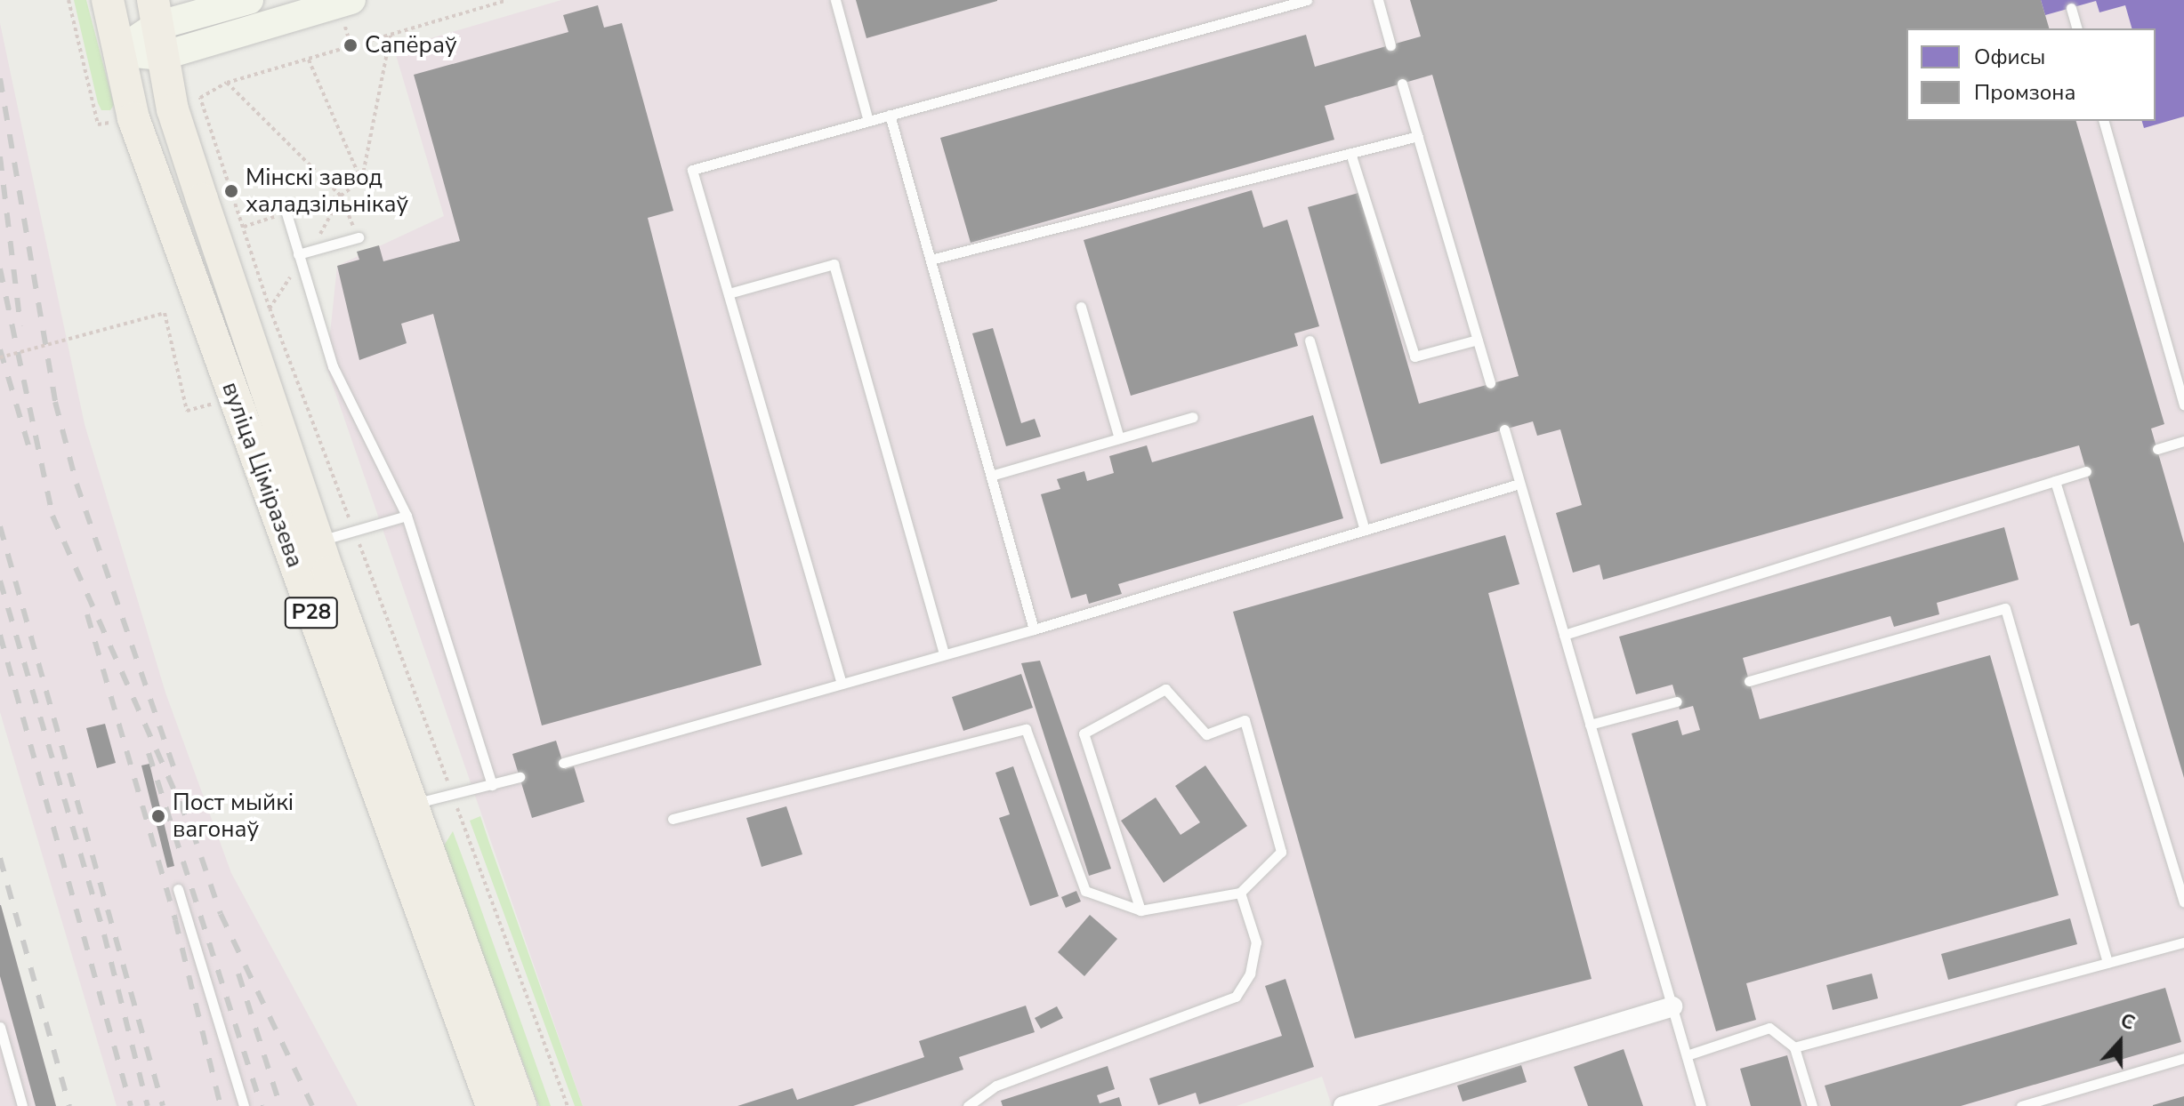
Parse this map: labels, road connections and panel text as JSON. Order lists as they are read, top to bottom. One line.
{"streets":{"main road":["вуліца Ціміразева","Р28"]},"places":["Сапёраў","Мінскі завод халадзільнікаў","Пост мыйкі вагонаў"],"legend":["Офисы","Промзона"],"north":"top"}
